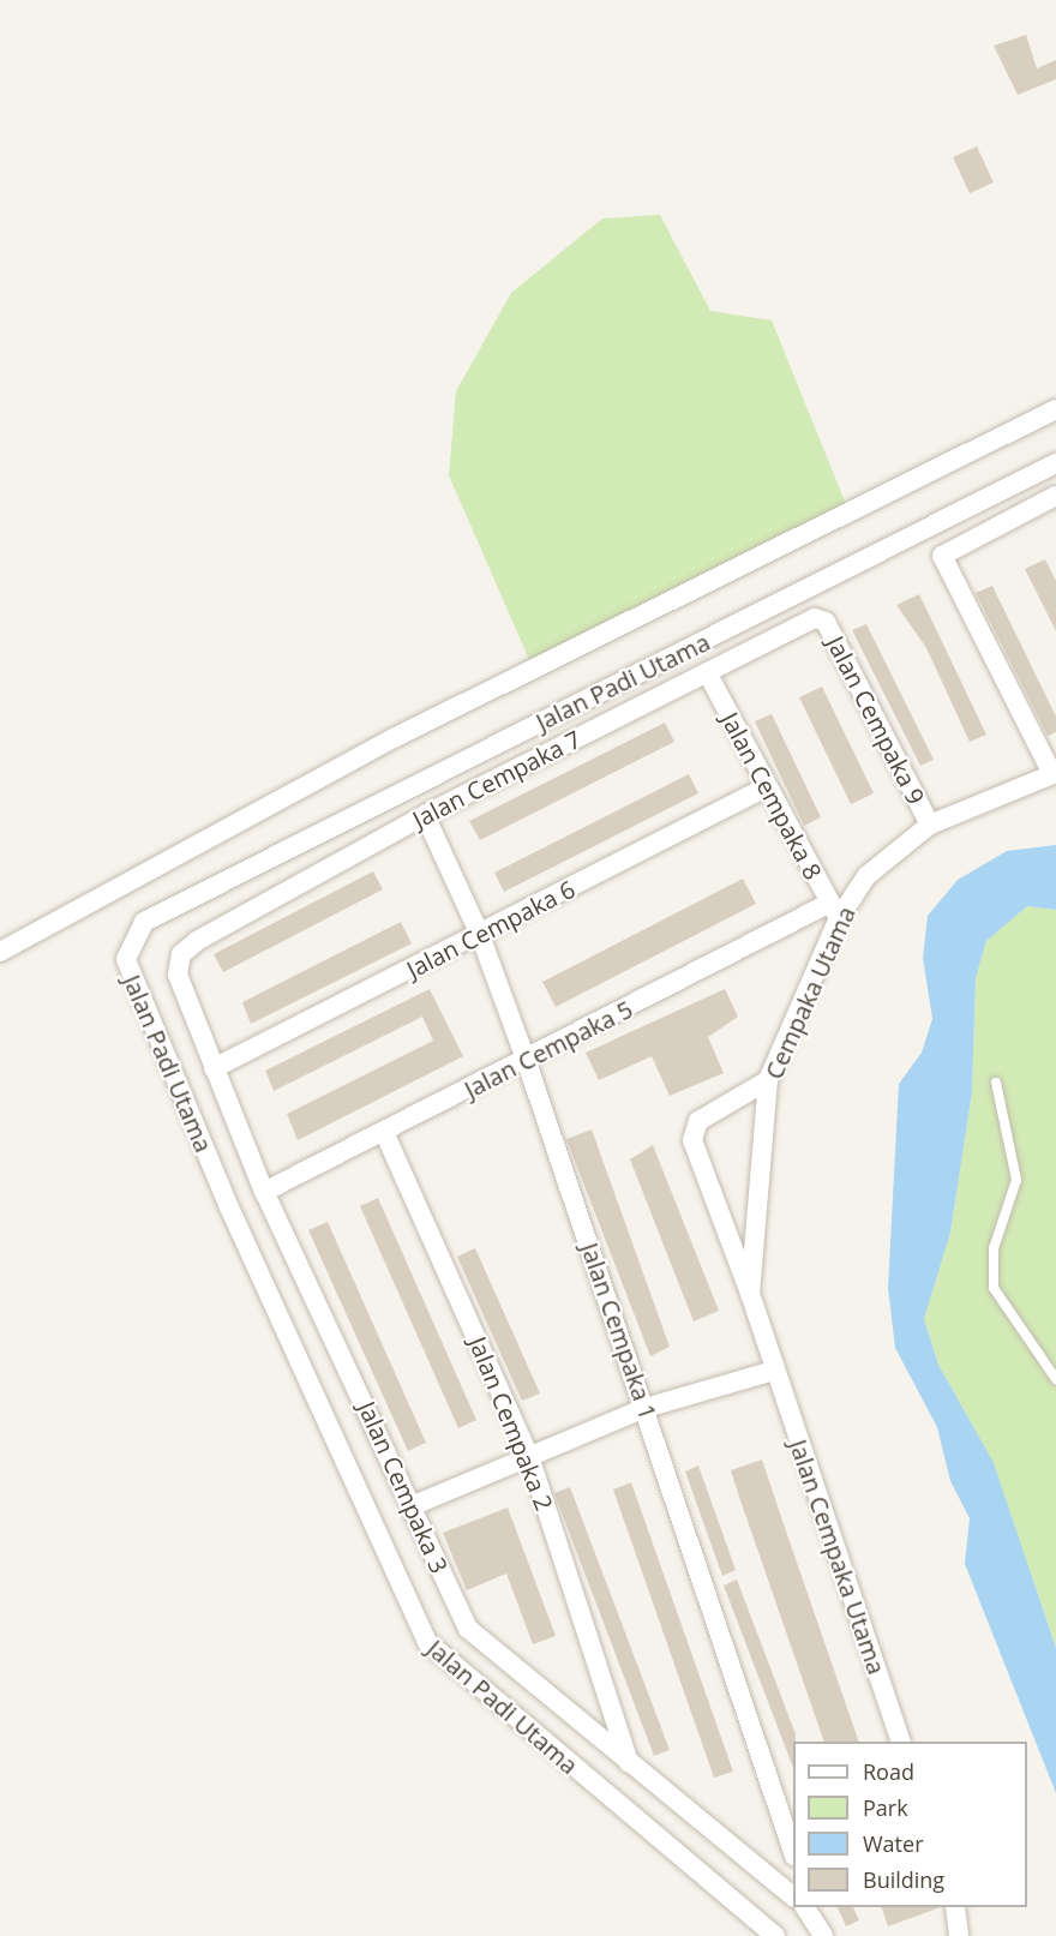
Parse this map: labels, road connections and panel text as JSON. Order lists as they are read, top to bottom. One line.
{"streets":{"street":["Jalan Padi Utama","Jalan Cempaka 9","Jalan Cempaka 7","Jalan Cempaka 8","Jalan Cempaka 6","Cempaka Utama","Jalan Cempaka 5","Jalan Cempaka 1","Jalan Cempaka 2","Jalan Cempaka 3","Jalan Cempaka Utama"]},"crossings":[["Jalan Cempaka 9","Jalan Cempaka 7"],["Jalan Cempaka 9","Cempaka Utama"],["Jalan Cempaka 7","Jalan Cempaka 8"],["Jalan Cempaka 7","Jalan Cempaka 1"],["Jalan Cempaka 7","Jalan Cempaka 3"],["Jalan Cempaka 8","Jalan Cempaka 6"],["Jalan Cempaka 8","Cempaka Utama"],["Jalan Cempaka 8","Jalan Cempaka 5"],["Jalan Cempaka 6","Jalan Cempaka 1"],["Jalan Cempaka 6","Jalan Cempaka 3"],["Cempaka Utama","Jalan Cempaka 5"],["Cempaka Utama","Jalan Cempaka Utama"],["Jalan Cempaka 5","Jalan Cempaka 1"],["Jalan Cempaka 5","Jalan Cempaka 2"],["Jalan Cempaka 5","Jalan Cempaka 3"],["Jalan Cempaka 2","Jalan Cempaka 3"]],"legend":["Road","Park","Water","Building"]}
